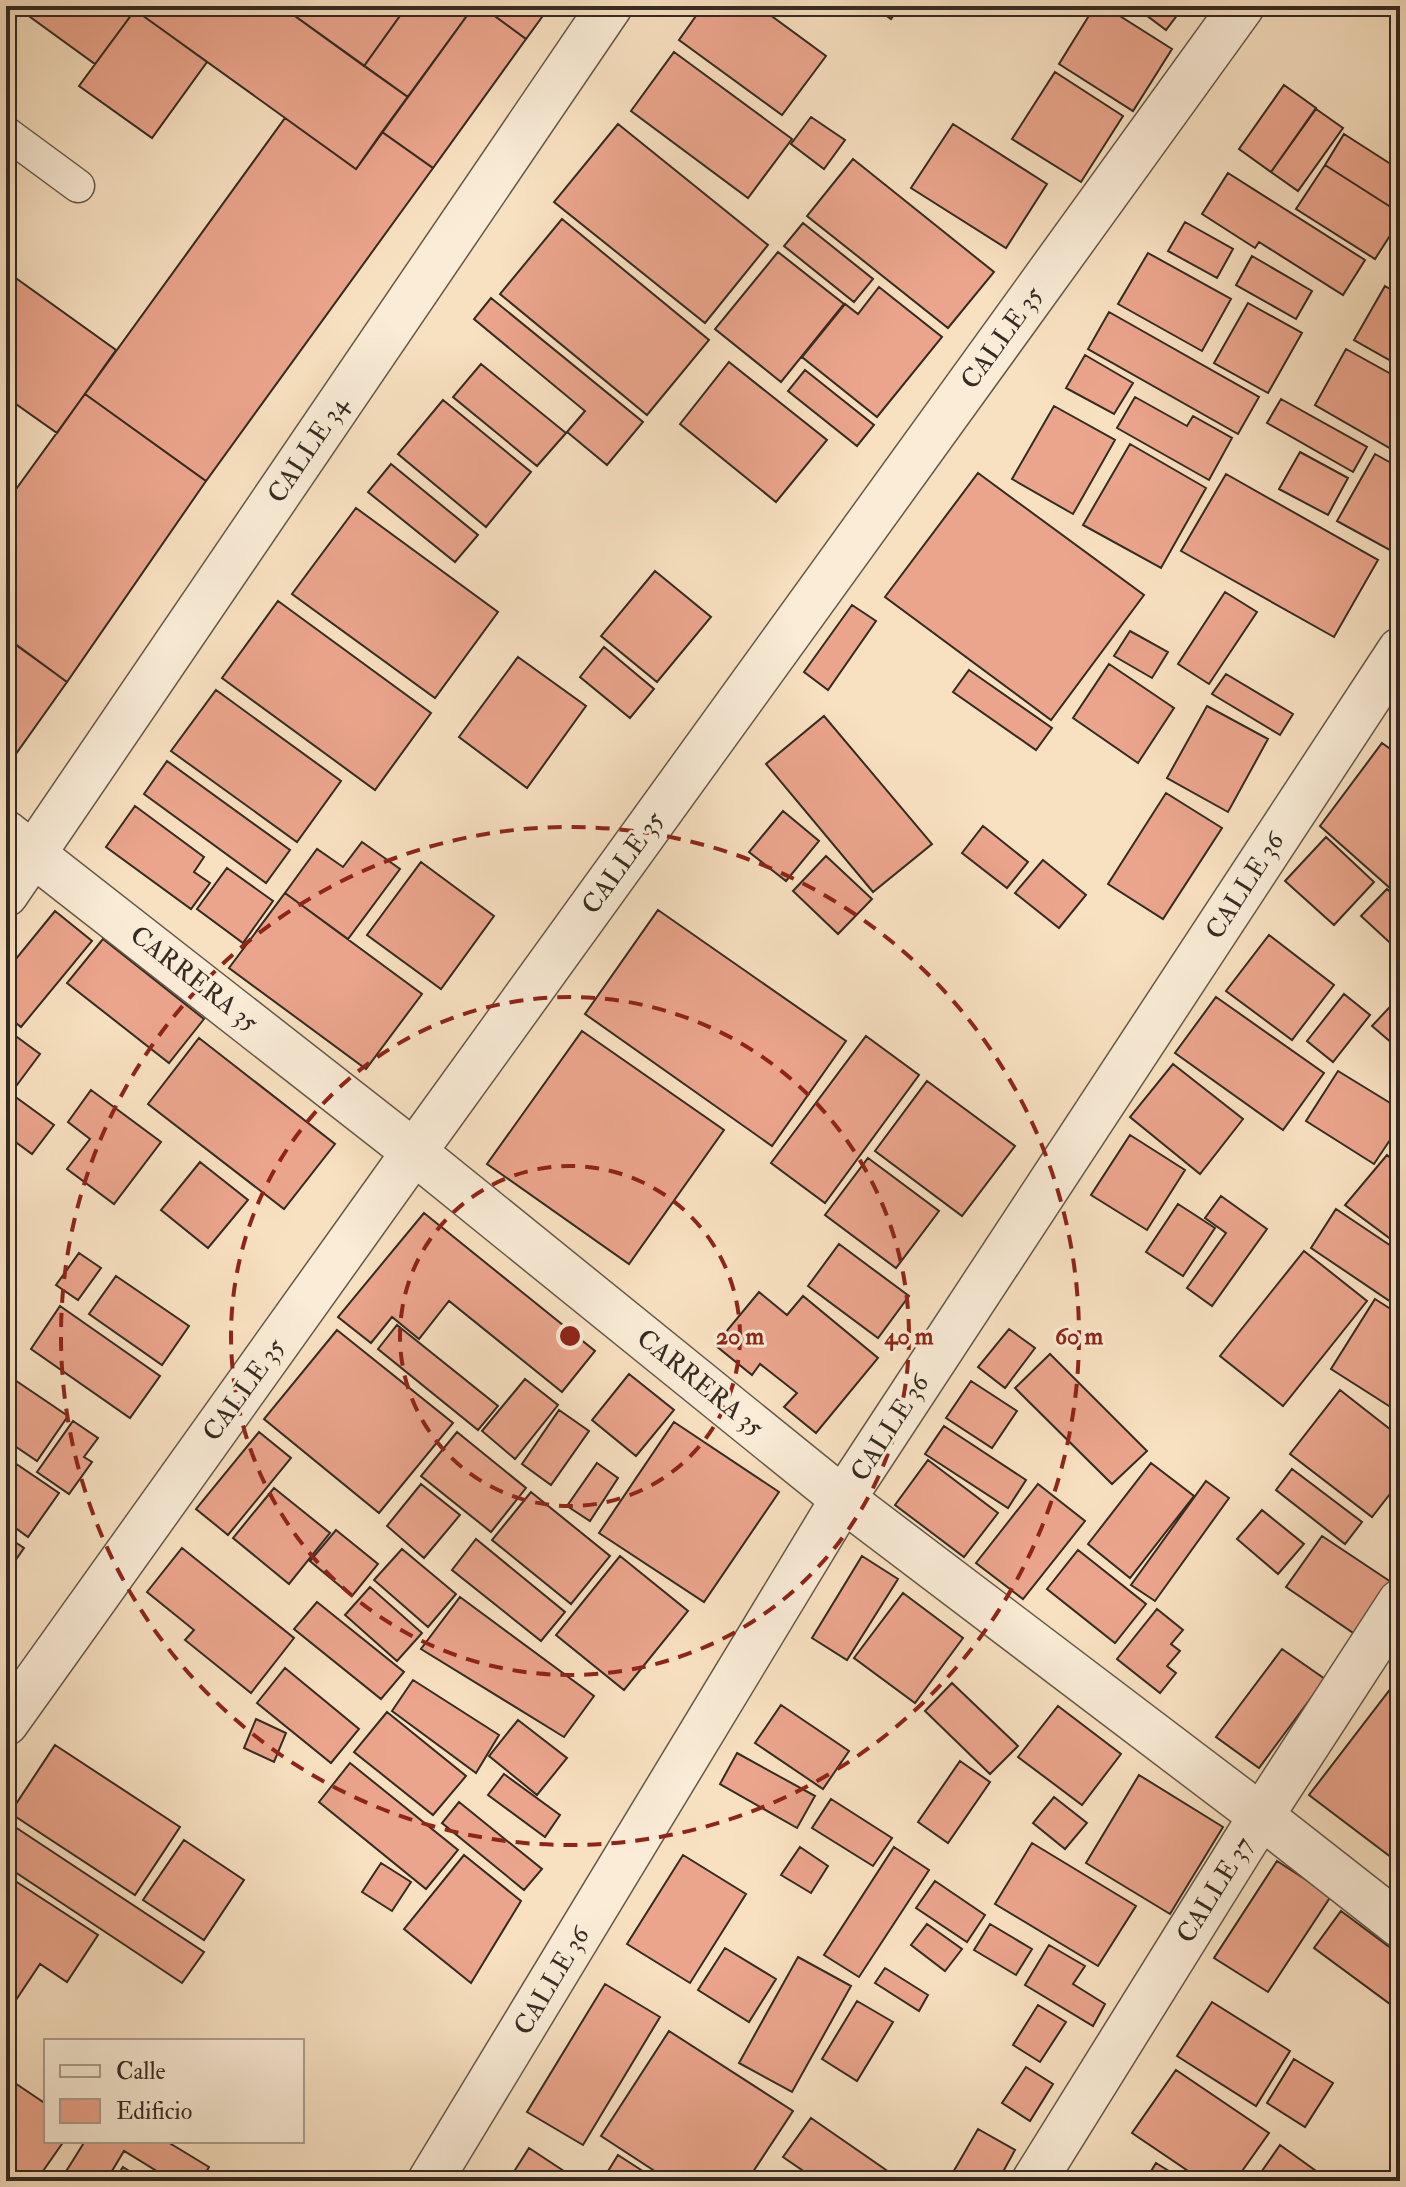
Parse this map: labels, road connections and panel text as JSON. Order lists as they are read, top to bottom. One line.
{"streets":{"street":["CALLE 35","CALLE 34","CALLE 36","CARRERA 35","CALLE 37"]},"crossings":[["CALLE 35","CARRERA 35"],["CALLE 34","CARRERA 35"],["CALLE 36","CARRERA 35"],["CARRERA 35","CALLE 37"]],"legend":["Calle","Edificio"],"rings":["20 m","40 m","60 m"]}
